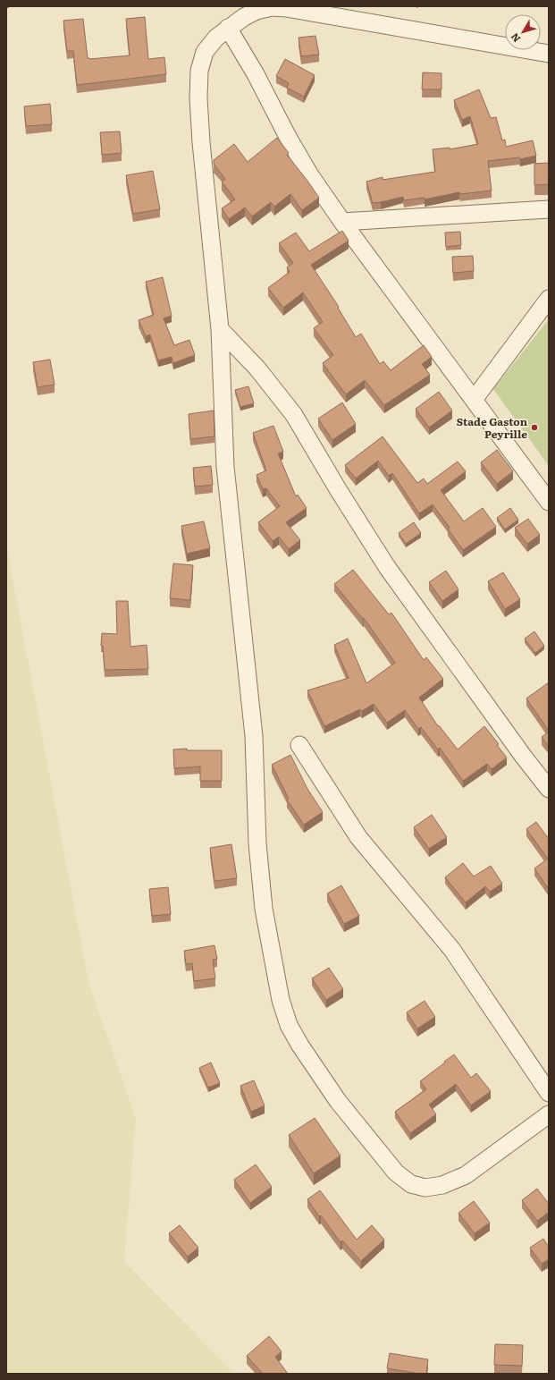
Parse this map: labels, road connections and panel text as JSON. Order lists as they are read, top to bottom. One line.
{"places":["Stade Gaston Peyrille"],"north":"bottom left"}
